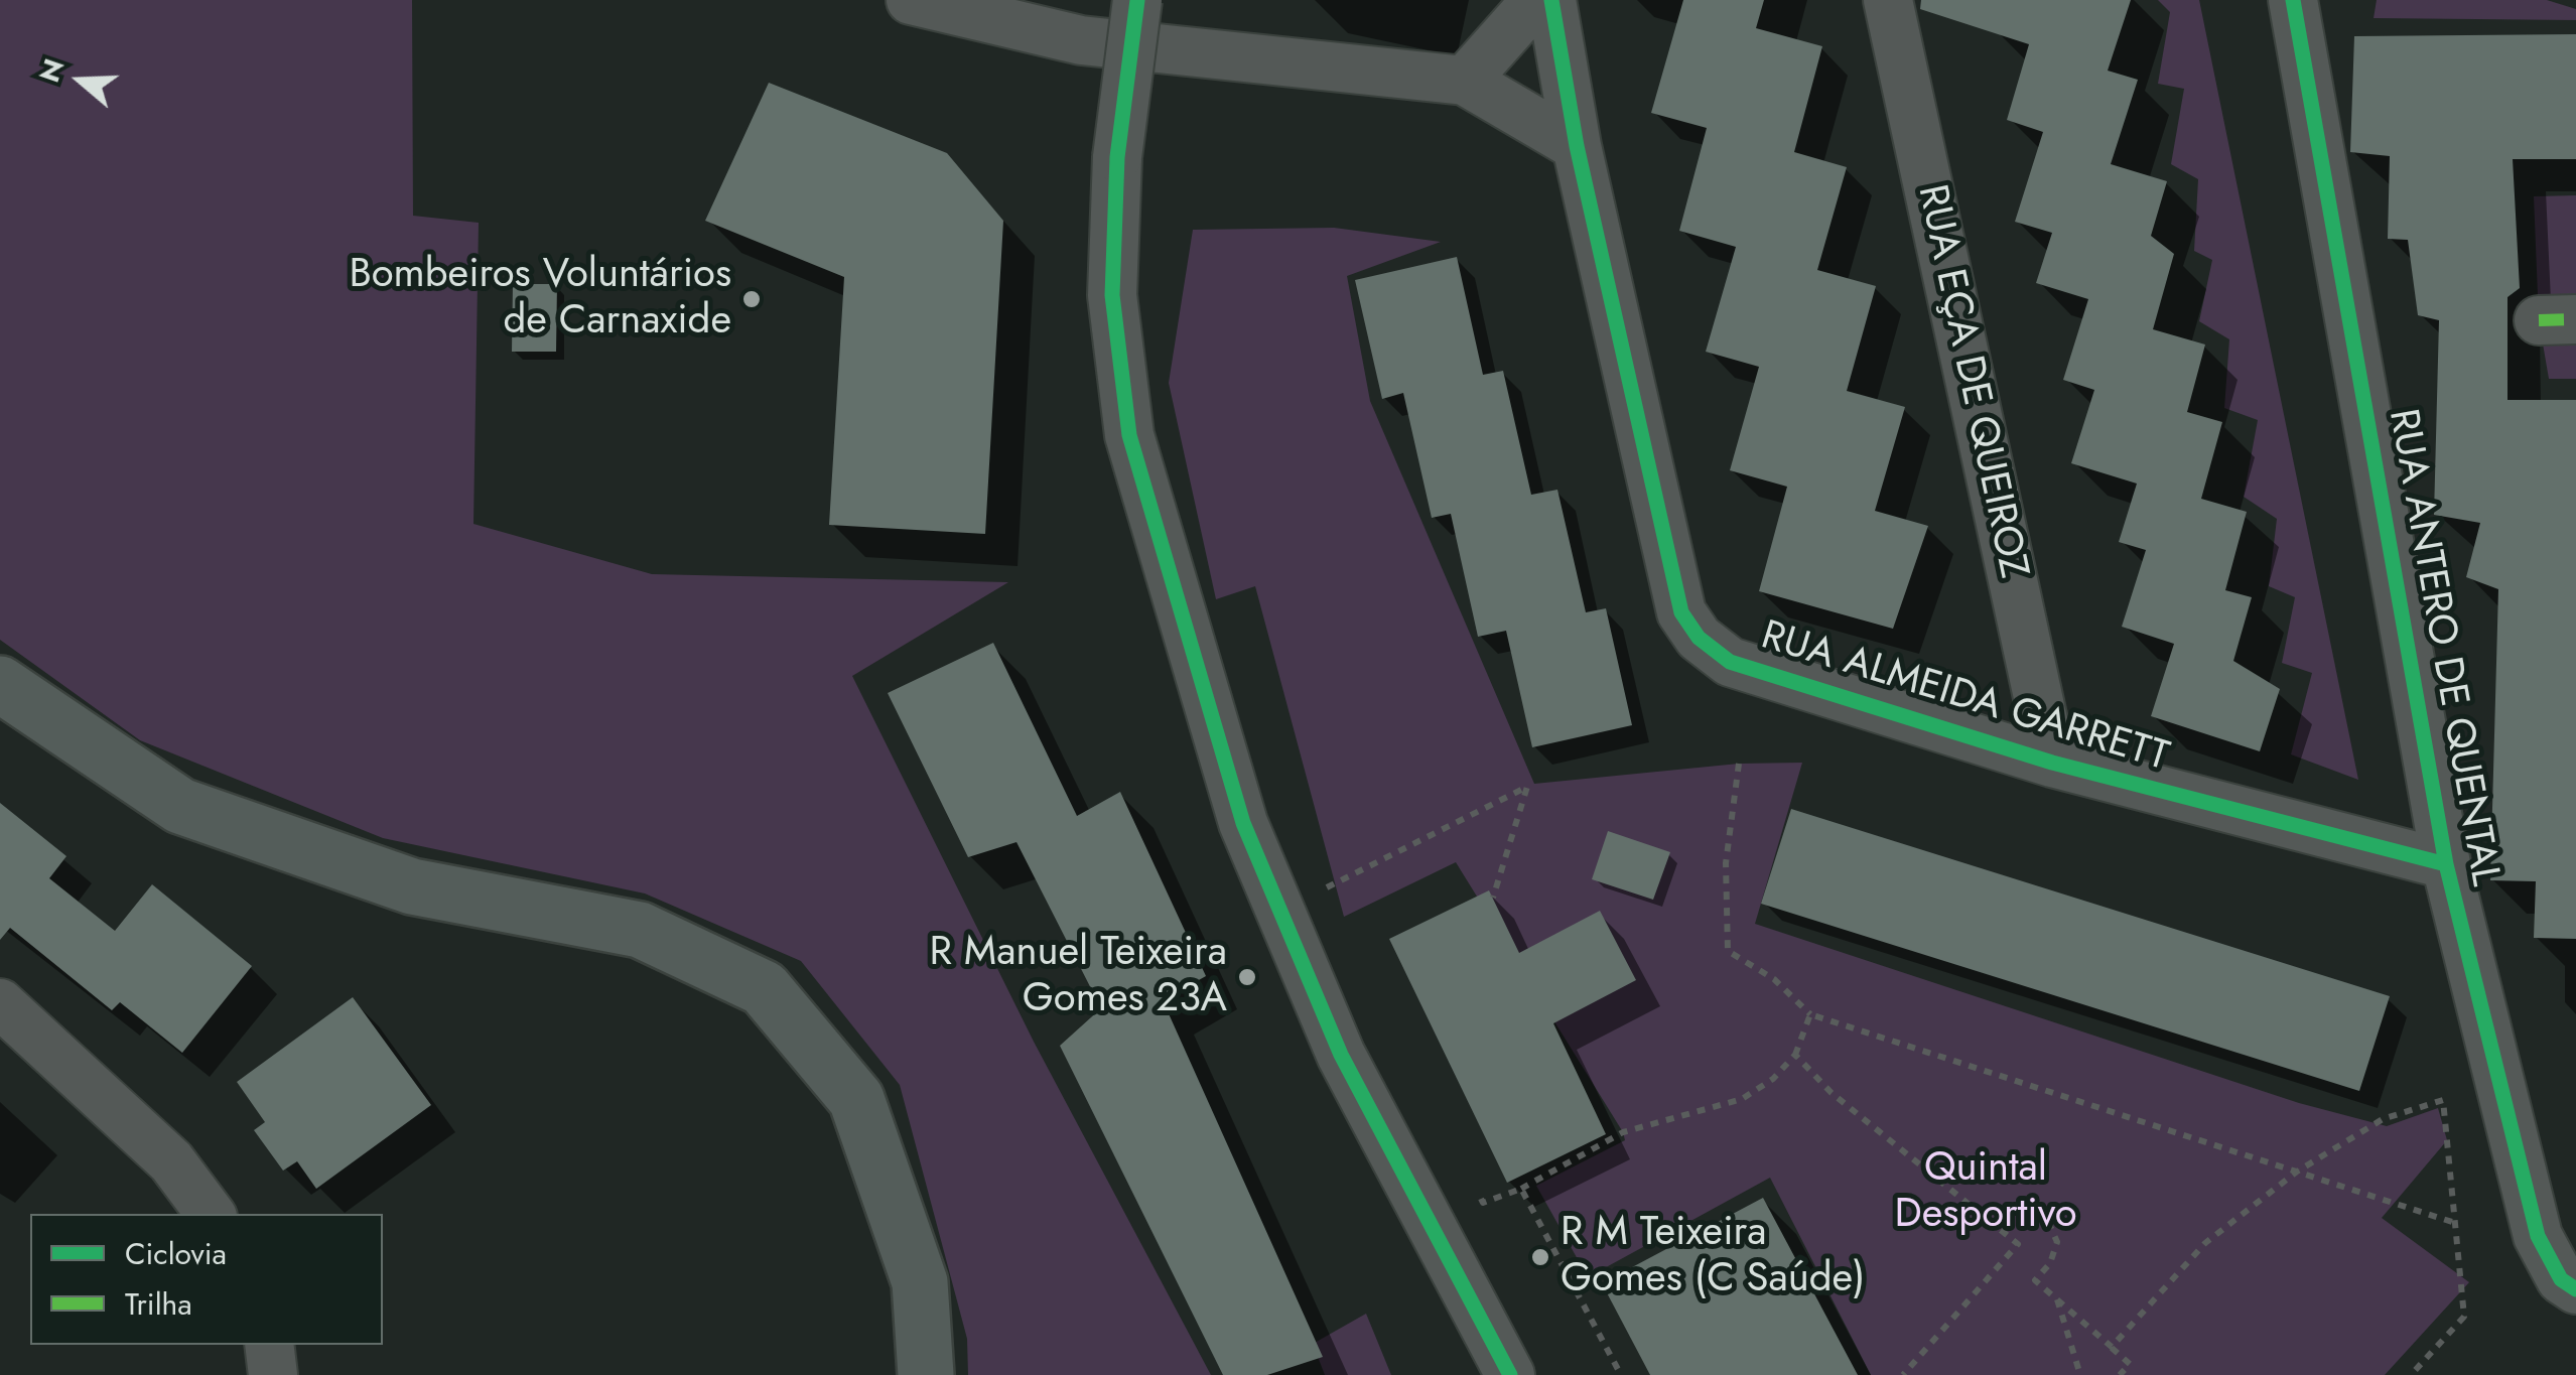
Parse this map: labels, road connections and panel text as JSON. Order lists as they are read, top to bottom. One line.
{"streets":{"street":["RUA EÇA DE QUEIROZ","RUA ANTERO DE QUENTAL","RUA ALMEIDA GARRETT"]},"crossings":[["RUA EÇA DE QUEIROZ","RUA ALMEIDA GARRETT"],["RUA ANTERO DE QUENTAL","RUA ALMEIDA GARRETT"]],"parks":["Quintal Desportivo"],"places":["Bombeiros Voluntários de Carnaxide","R Manuel Teixeira Gomes 23A","R M Teixeira Gomes (C Saúde)"],"legend":["Ciclovia","Trilha"],"north":"left"}
